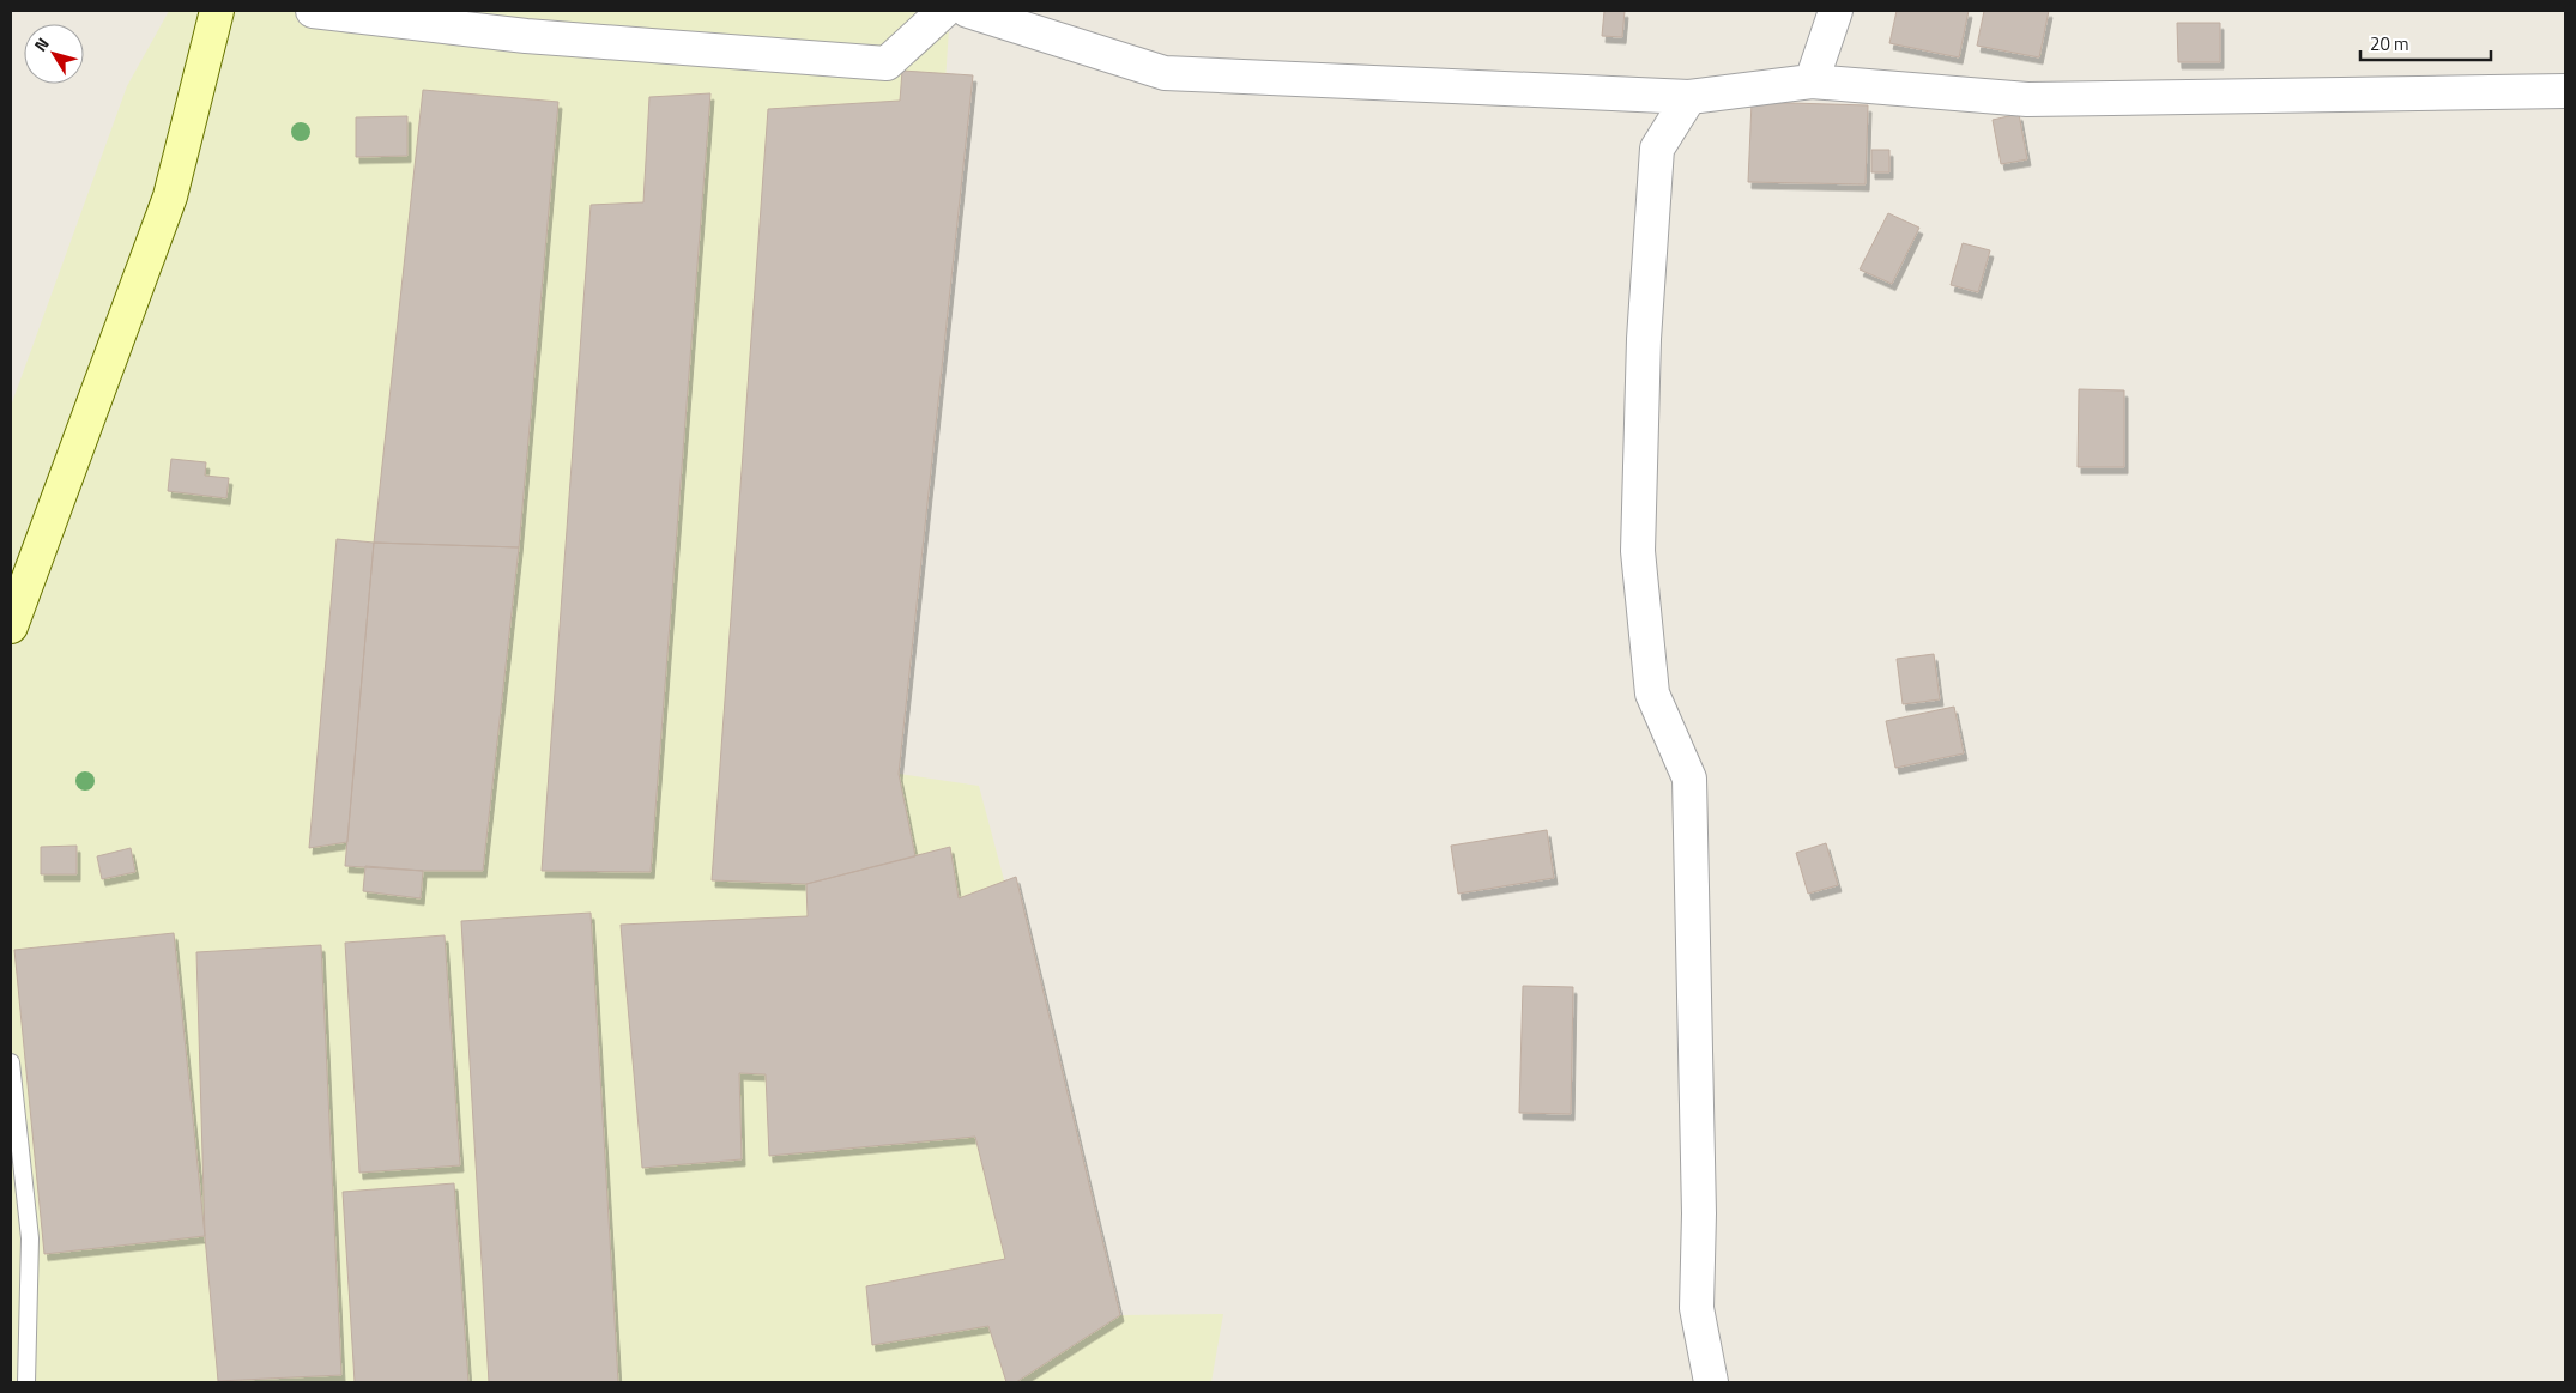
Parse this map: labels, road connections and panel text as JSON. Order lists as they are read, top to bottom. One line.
{"scale_bar":"20 m","north":"top left"}
